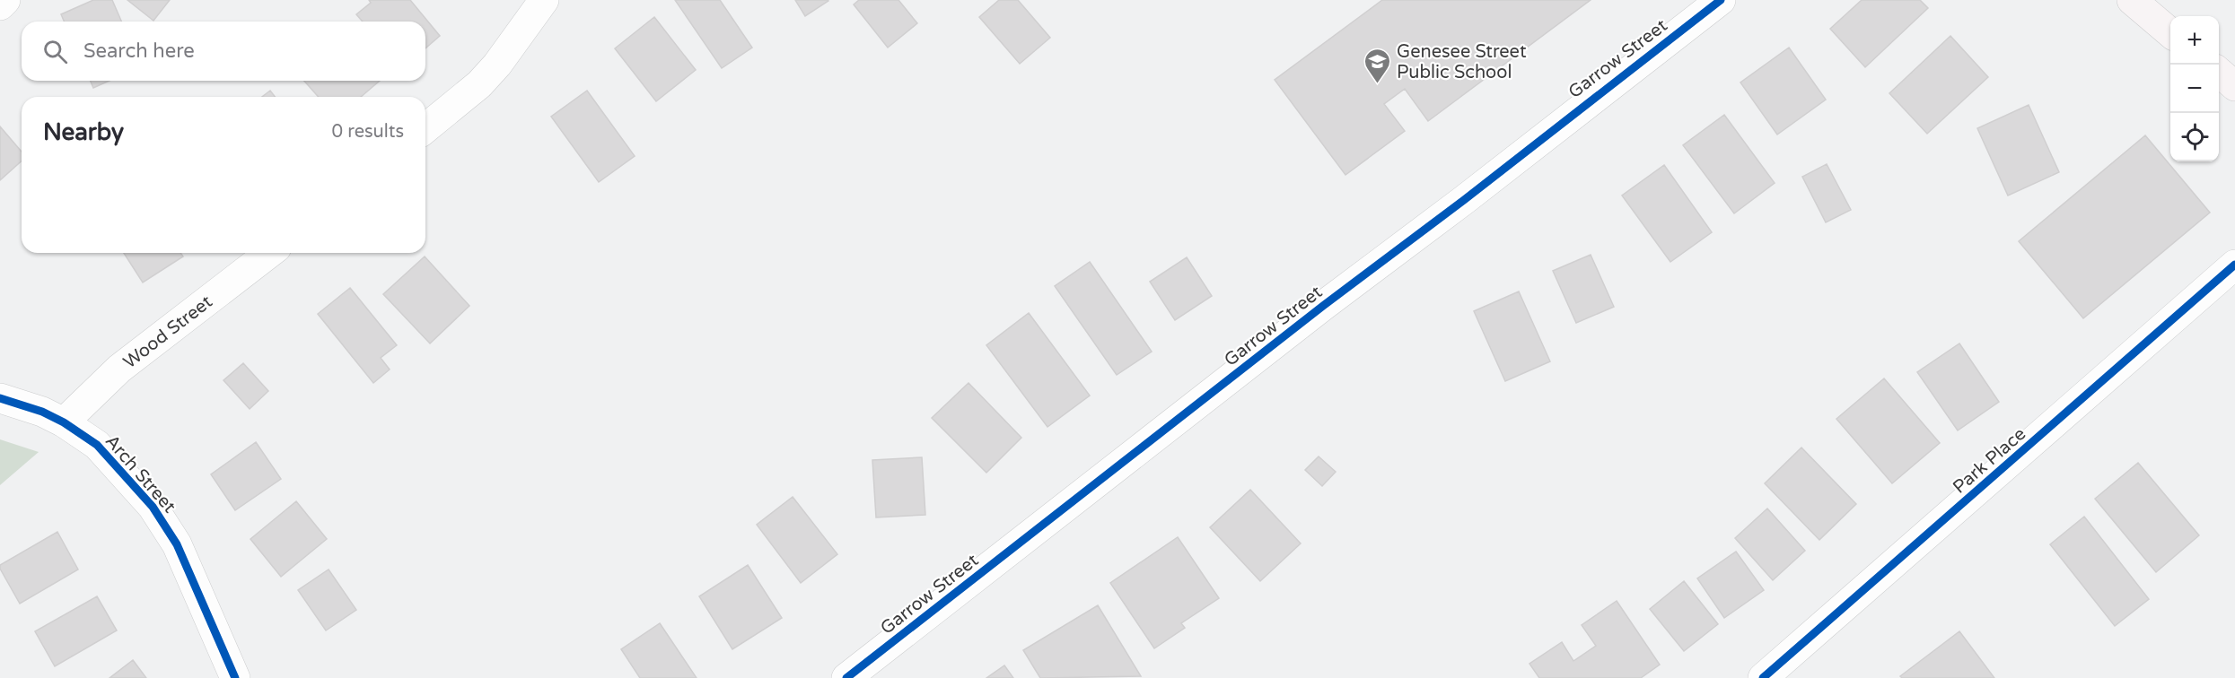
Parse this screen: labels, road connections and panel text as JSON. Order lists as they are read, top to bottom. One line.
{"streets":{"street":["Garrow Street","Wood Street","Park Place","Arch Street"]},"crossings":[["Wood Street","Arch Street"]],"places":{"school or university":["Genesee Street Public School"]},"page":{"map_buttons":["+","−"],"search":"Search here","heading":["Nearby","0 results"]}}
